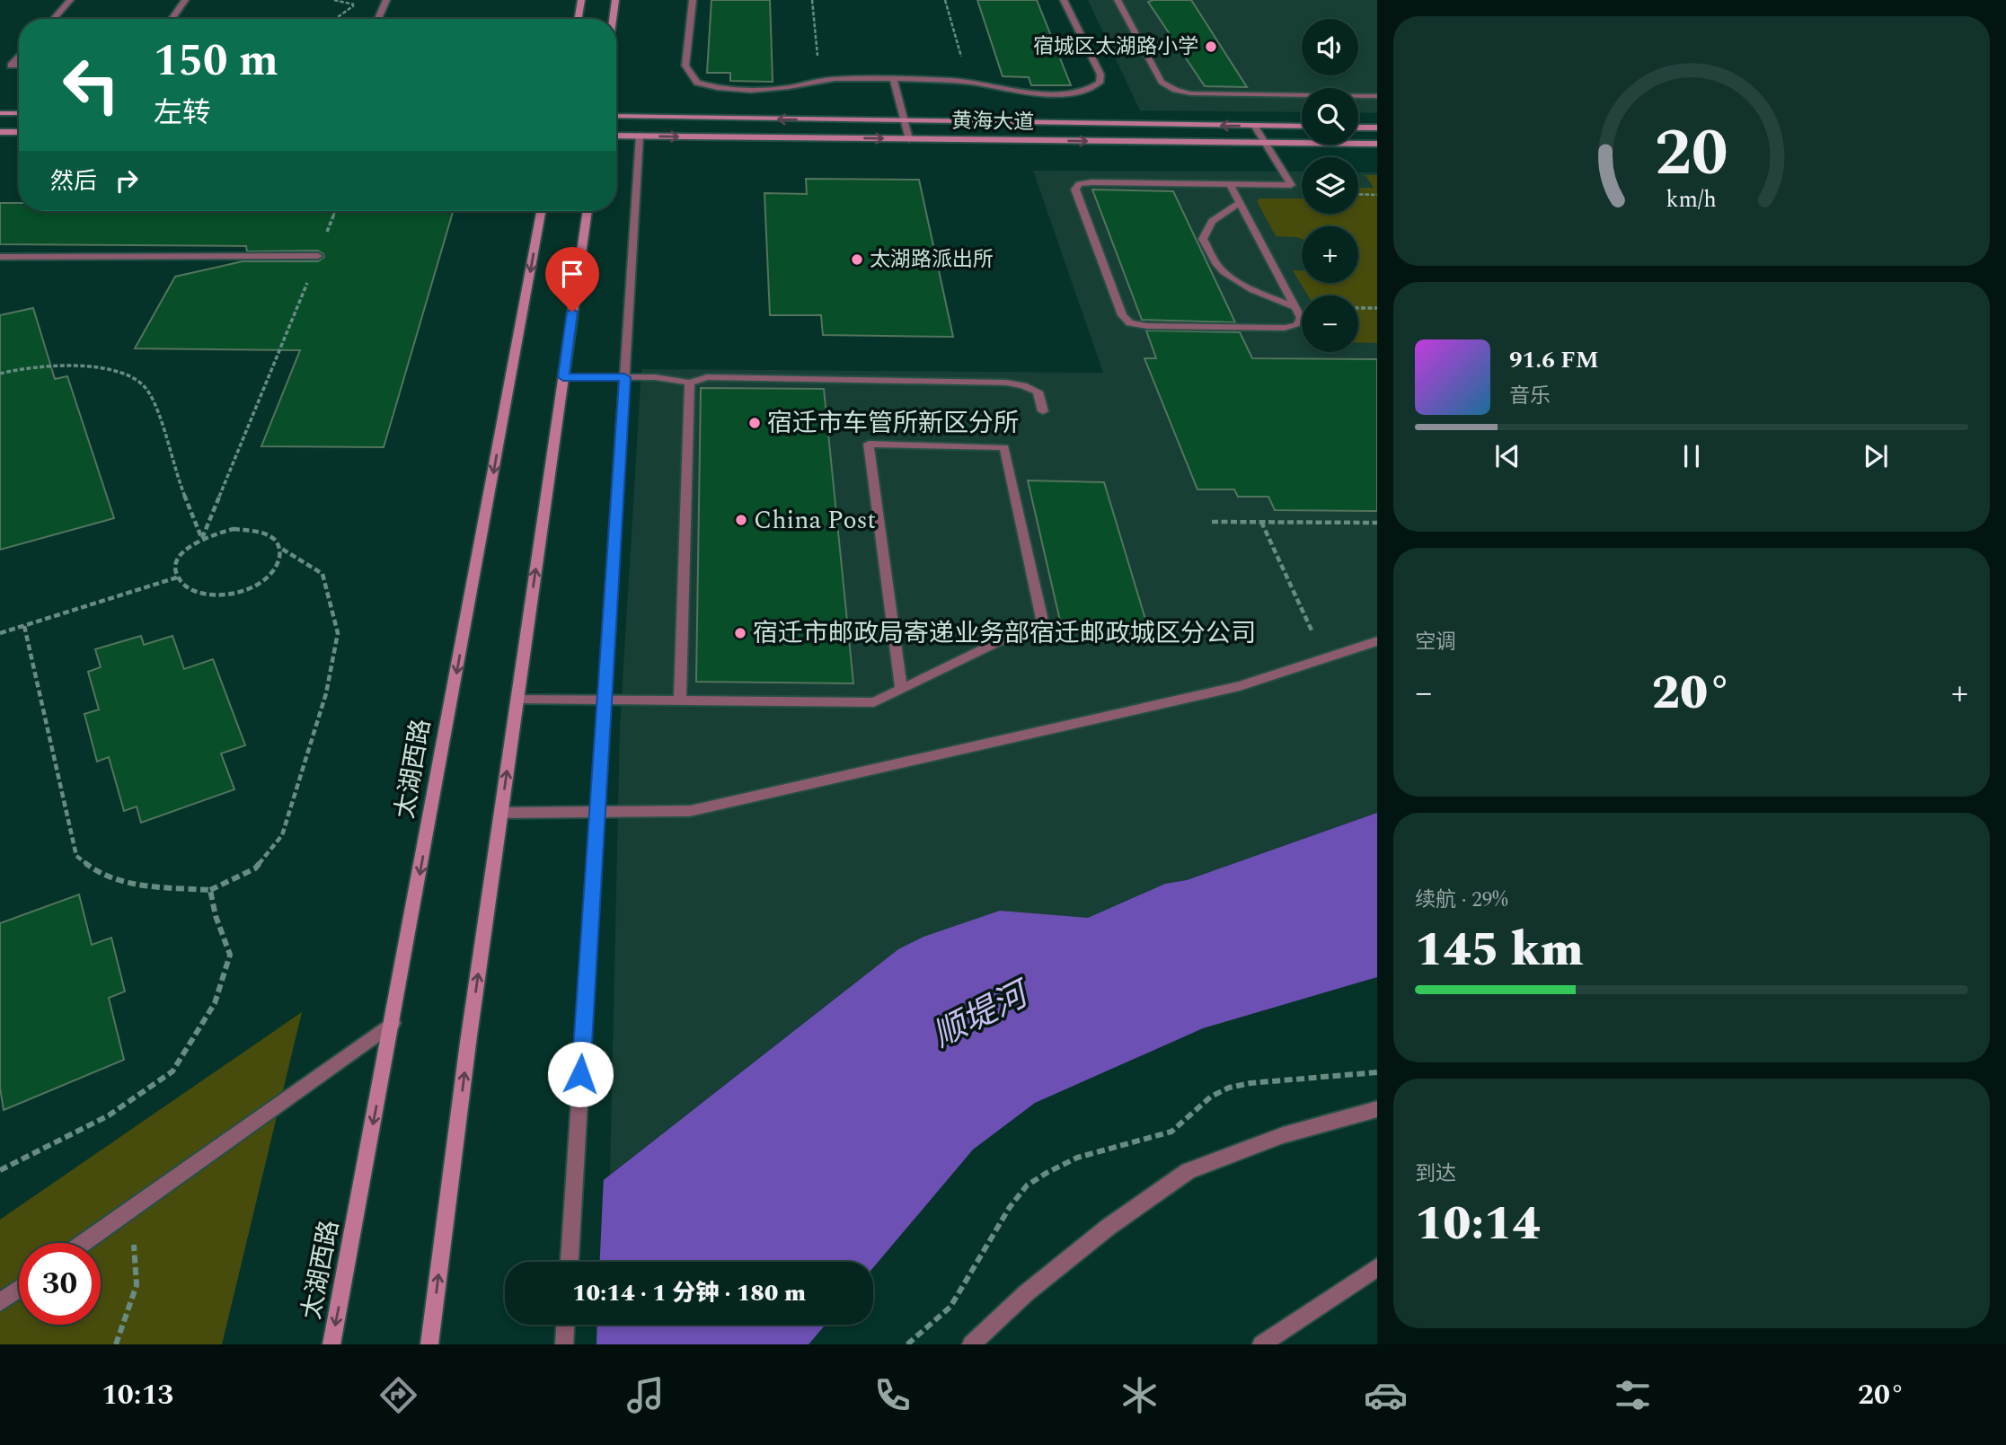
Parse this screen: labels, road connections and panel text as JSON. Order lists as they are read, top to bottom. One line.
{"streets":{"street":["黄海大道","太湖西路"]},"water":["顺堤河"],"places":["宿城区太湖路小学","太湖路派出所","宿迁市车管所新区分所","China Post","宿迁市邮政局寄递业务部宿迁邮政城区分公司"],"page":{"map_buttons":["+","−"],"turn":["150 m","左转"],"then":"然后","song":["91.6 FM","音乐"],"tile":["空调",["续航 · 29%","145 km"],["到达","10:14"]],"heat":["−","20°","+"],"limit":"30","trip":"10:14 · 1 分钟 · 180 m","tabs":["10:13","20°"],"gauge":["20","km/h"]}}
